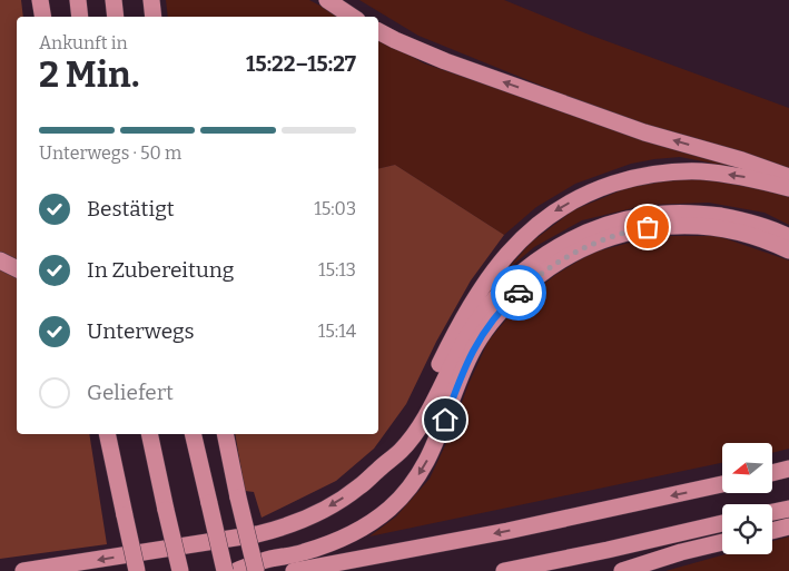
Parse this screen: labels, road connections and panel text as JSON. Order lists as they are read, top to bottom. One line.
{"north":"left","page":{"heading":["2 Min.","Ankunft in","15:22–15:27"],"bar":"Unterwegs · 50 m","list":[["Bestätigt","15:03"],["In Zubereitung","15:13"],["Unterwegs","15:14"],"Geliefert"]}}
